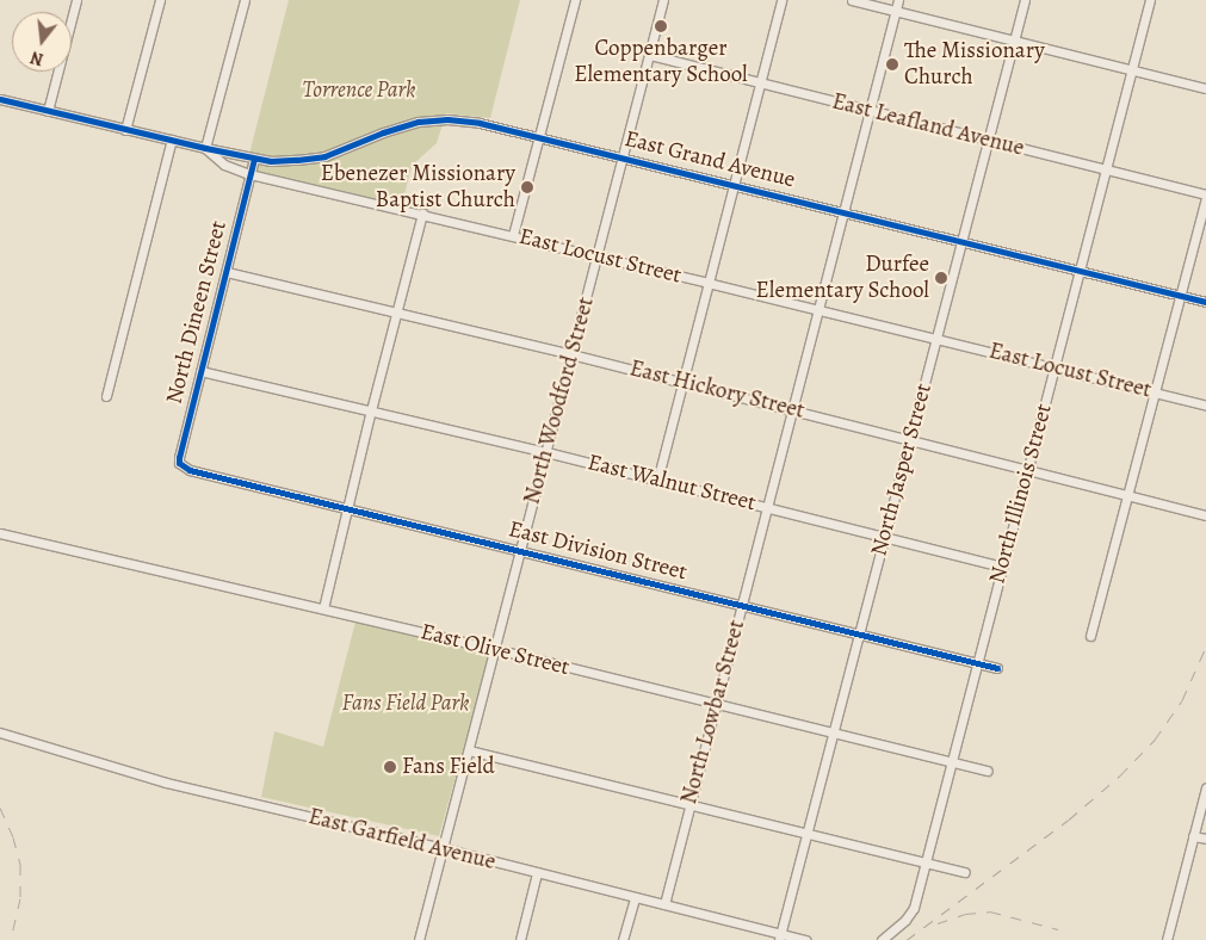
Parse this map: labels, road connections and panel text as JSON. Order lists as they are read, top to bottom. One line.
{"streets":{"street":["East Leafland Avenue","East Grand Avenue","East Locust Street","North Dineen Street","East Hickory Street","North Woodford Street","North Jasper Street","East Walnut Street","North Illinois Street","East Division Street","East Olive Street","North Lowbar Street","East Garfield Avenue"]},"crossings":[["East Leafland Avenue","North Woodford Street"],["East Leafland Avenue","North Jasper Street"],["East Leafland Avenue","North Illinois Street"],["East Leafland Avenue","North Lowbar Street"],["East Grand Avenue","East Locust Street"],["East Grand Avenue","North Dineen Street"],["East Grand Avenue","North Woodford Street"],["East Grand Avenue","North Jasper Street"],["East Grand Avenue","North Illinois Street"],["East Grand Avenue","North Lowbar Street"],["East Locust Street","North Dineen Street"],["East Locust Street","North Woodford Street"],["East Locust Street","North Jasper Street"],["East Locust Street","North Illinois Street"],["East Locust Street","North Lowbar Street"],["North Dineen Street","East Hickory Street"],["North Dineen Street","East Walnut Street"],["North Dineen Street","East Division Street"],["East Hickory Street","North Woodford Street"],["East Hickory Street","North Jasper Street"],["East Hickory Street","North Illinois Street"],["East Hickory Street","North Lowbar Street"],["North Woodford Street","East Walnut Street"],["North Woodford Street","East Division Street"],["North Woodford Street","East Olive Street"],["North Woodford Street","East Garfield Avenue"],["North Jasper Street","East Walnut Street"],["North Jasper Street","East Division Street"],["North Jasper Street","East Olive Street"],["North Jasper Street","East Garfield Avenue"],["East Walnut Street","North Illinois Street"],["East Walnut Street","North Lowbar Street"],["North Illinois Street","East Division Street"],["North Illinois Street","East Olive Street"],["East Division Street","North Lowbar Street"],["East Olive Street","North Lowbar Street"],["North Lowbar Street","East Garfield Avenue"]],"parks":["Torrence Park","Fans Field Park"],"places":["Coppenbarger Elementary School","The Missionary Church","Ebenezer Missionary Baptist Church","Durfee Elementary School","Fans Field"],"north":"bottom"}
